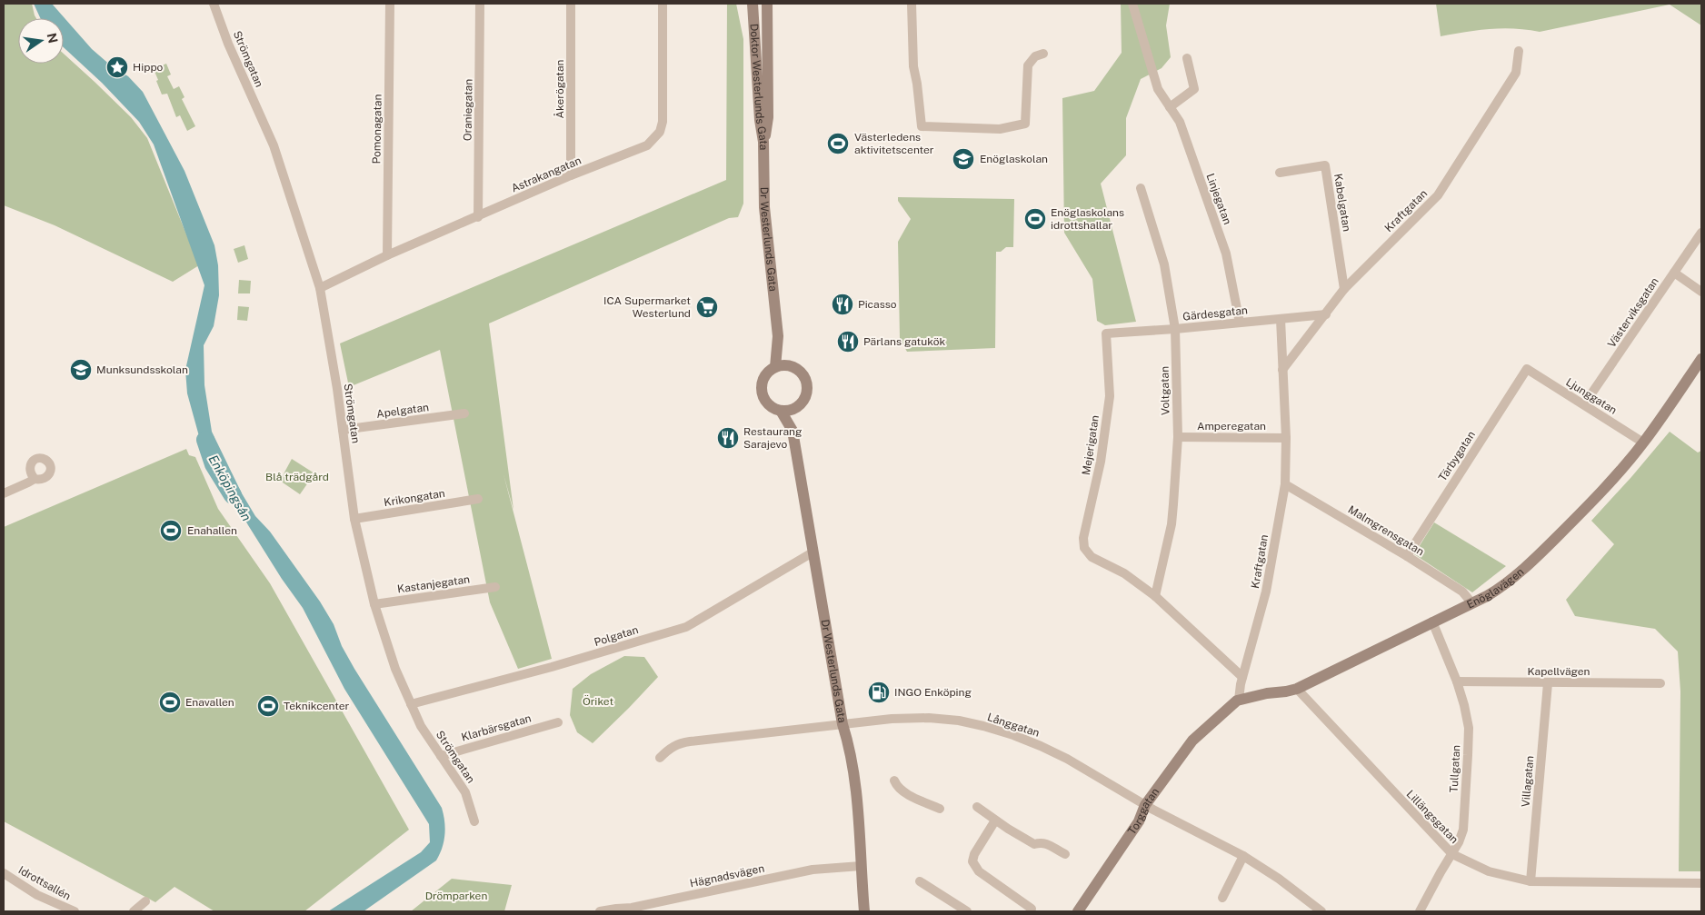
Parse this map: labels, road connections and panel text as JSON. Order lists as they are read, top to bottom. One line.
{"streets":{"main road":["Doktor Westerlunds Gata","Dr Westerlunds Gata","Enöglavägen","Torggatan"],"street":["Strömgatan","Åkerögatan","Oraniegatan","Pomonagatan","Astrakangatan","Linjegatan","Kabelgatan","Kraftgatan","Västerviksgatan","Gärdesgatan","Voltgatan","Ljunggatan","Apelgatan","Amperegatan","Mejerigatan","Tärbygatan","Krikongatan","Malmgrensgatan","Kastanjegatan","Polgatan","Kapellvägen","Långgatan","Klarbärsgatan","Tullgatan","Villagatan","Lillängsgatan","Hägnadsvägen","Idrottsallén"]},"crossings":[["Strömgatan","Astrakangatan"],["Strömgatan","Apelgatan"],["Strömgatan","Krikongatan"],["Strömgatan","Kastanjegatan"],["Strömgatan","Polgatan"],["Strömgatan","Klarbärsgatan"],["Doktor Westerlunds Gata","Dr Westerlunds Gata"],["Åkerögatan","Astrakangatan"],["Oraniegatan","Astrakangatan"],["Pomonagatan","Astrakangatan"],["Linjegatan","Gärdesgatan"],["Kabelgatan","Kraftgatan"],["Kraftgatan","Gärdesgatan"],["Kraftgatan","Amperegatan"],["Kraftgatan","Malmgrensgatan"],["Kraftgatan","Enöglavägen"],["Dr Westerlunds Gata","Polgatan"],["Dr Westerlunds Gata","Långgatan"],["Dr Westerlunds Gata","Hägnadsvägen"],["Västerviksgatan","Ljunggatan"],["Gärdesgatan","Voltgatan"],["Gärdesgatan","Mejerigatan"],["Voltgatan","Amperegatan"],["Voltgatan","Mejerigatan"],["Ljunggatan","Tärbygatan"],["Ljunggatan","Enöglavägen"],["Tärbygatan","Malmgrensgatan"],["Malmgrensgatan","Enöglavägen"],["Enöglavägen","Tullgatan"],["Enöglavägen","Torggatan"],["Enöglavägen","Lillängsgatan"],["Kapellvägen","Tullgatan"],["Kapellvägen","Villagatan"],["Långgatan","Torggatan"],["Tullgatan","Lillängsgatan"],["Villagatan","Lillängsgatan"]],"water":["Enköpingsån"],"parks":["Blå trädgård","Öriket","Drömparken"],"places":{"place":["Hippo"],"sports":["Västerledens aktivitetscenter","Enöglaskolans idrottshallar","Enahallen","Enavallen","Teknikcenter"],"school or university":["Enöglaskolan","Munksundsskolan"],"restaurant":["Picasso","Pärlans gatukök","Restaurang Sarajevo"],"supermarket":["ICA Supermarket Westerlund"],"fuel station":["INGO Enköping"]},"north":"right"}
